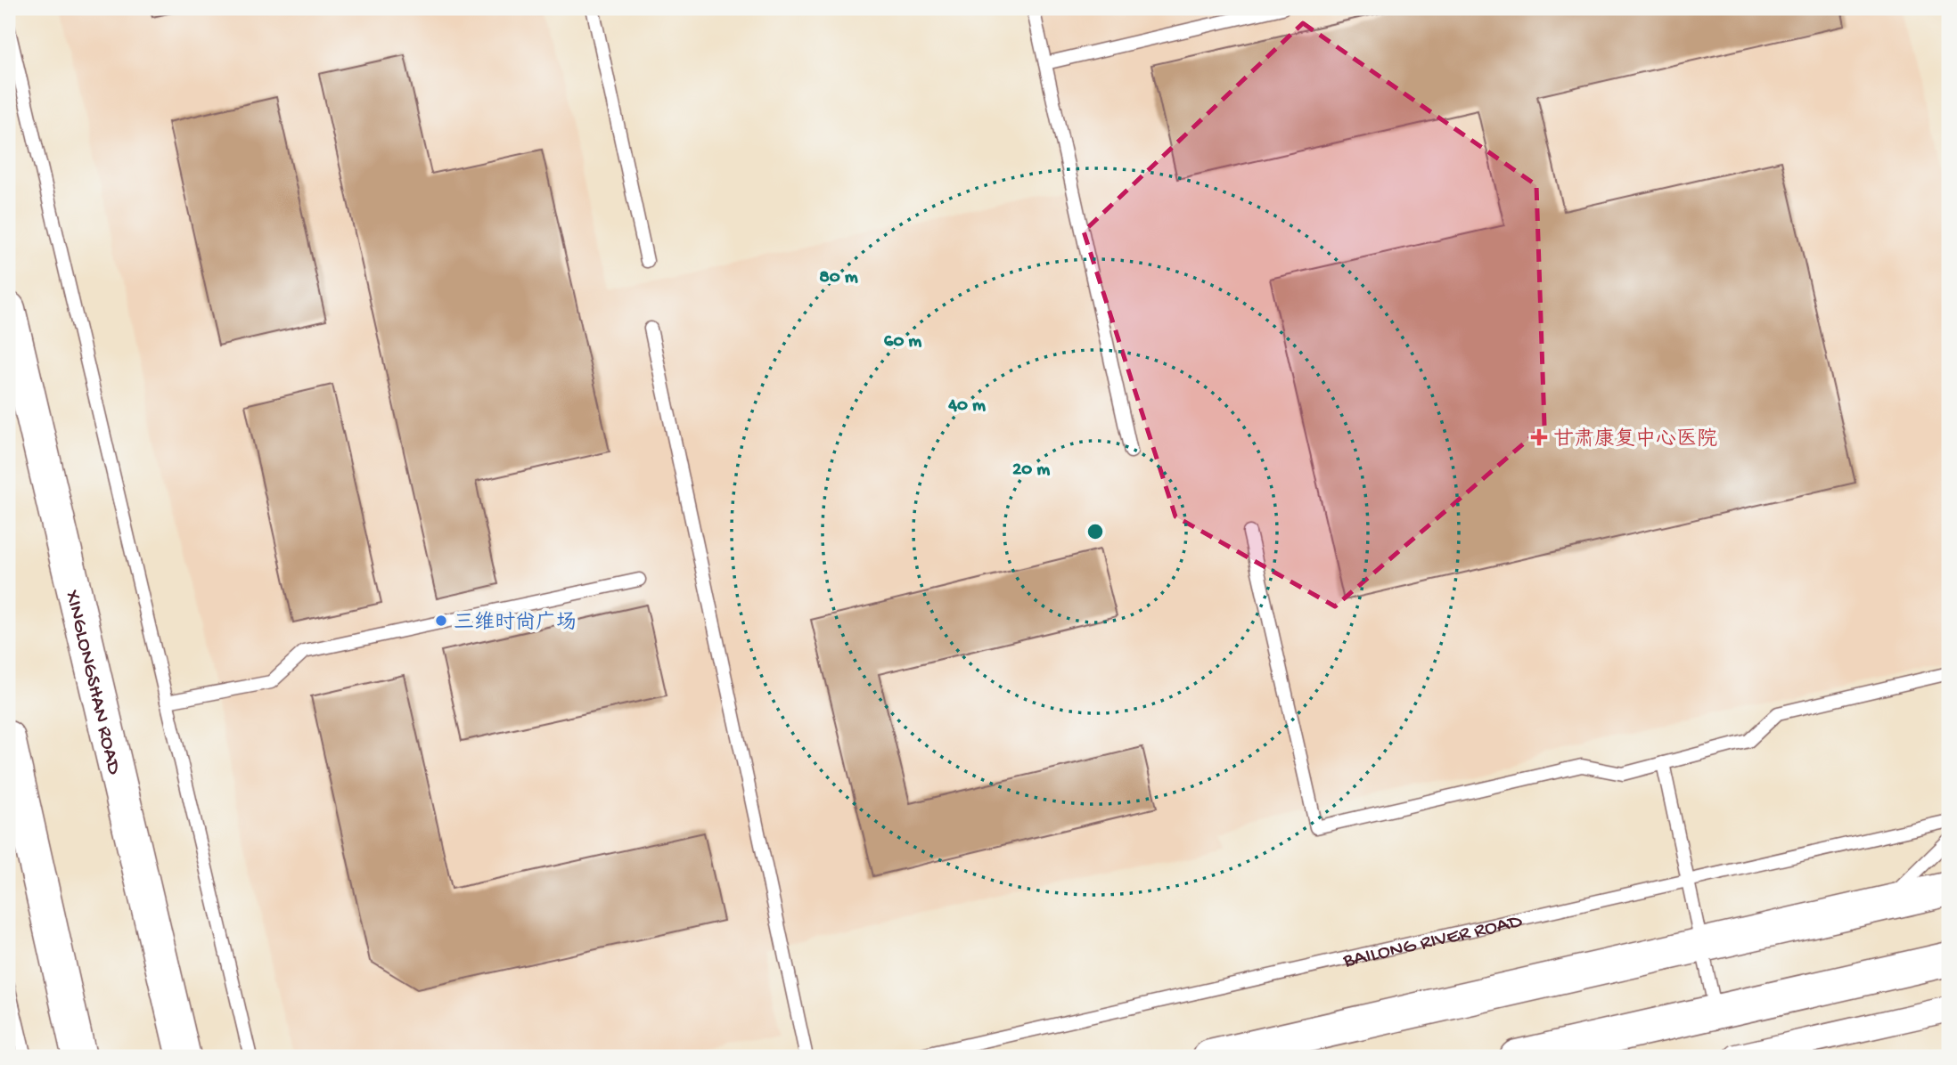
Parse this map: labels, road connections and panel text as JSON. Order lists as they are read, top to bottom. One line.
{"streets":{"main road":["XINGLONGSHAN ROAD"],"lane":["BAILONG RIVER ROAD"]},"places":{"health":["甘肃康复中心医院"],"other":["三维时尚广场"]},"rings":["80 m","60 m","40 m","20 m"]}
